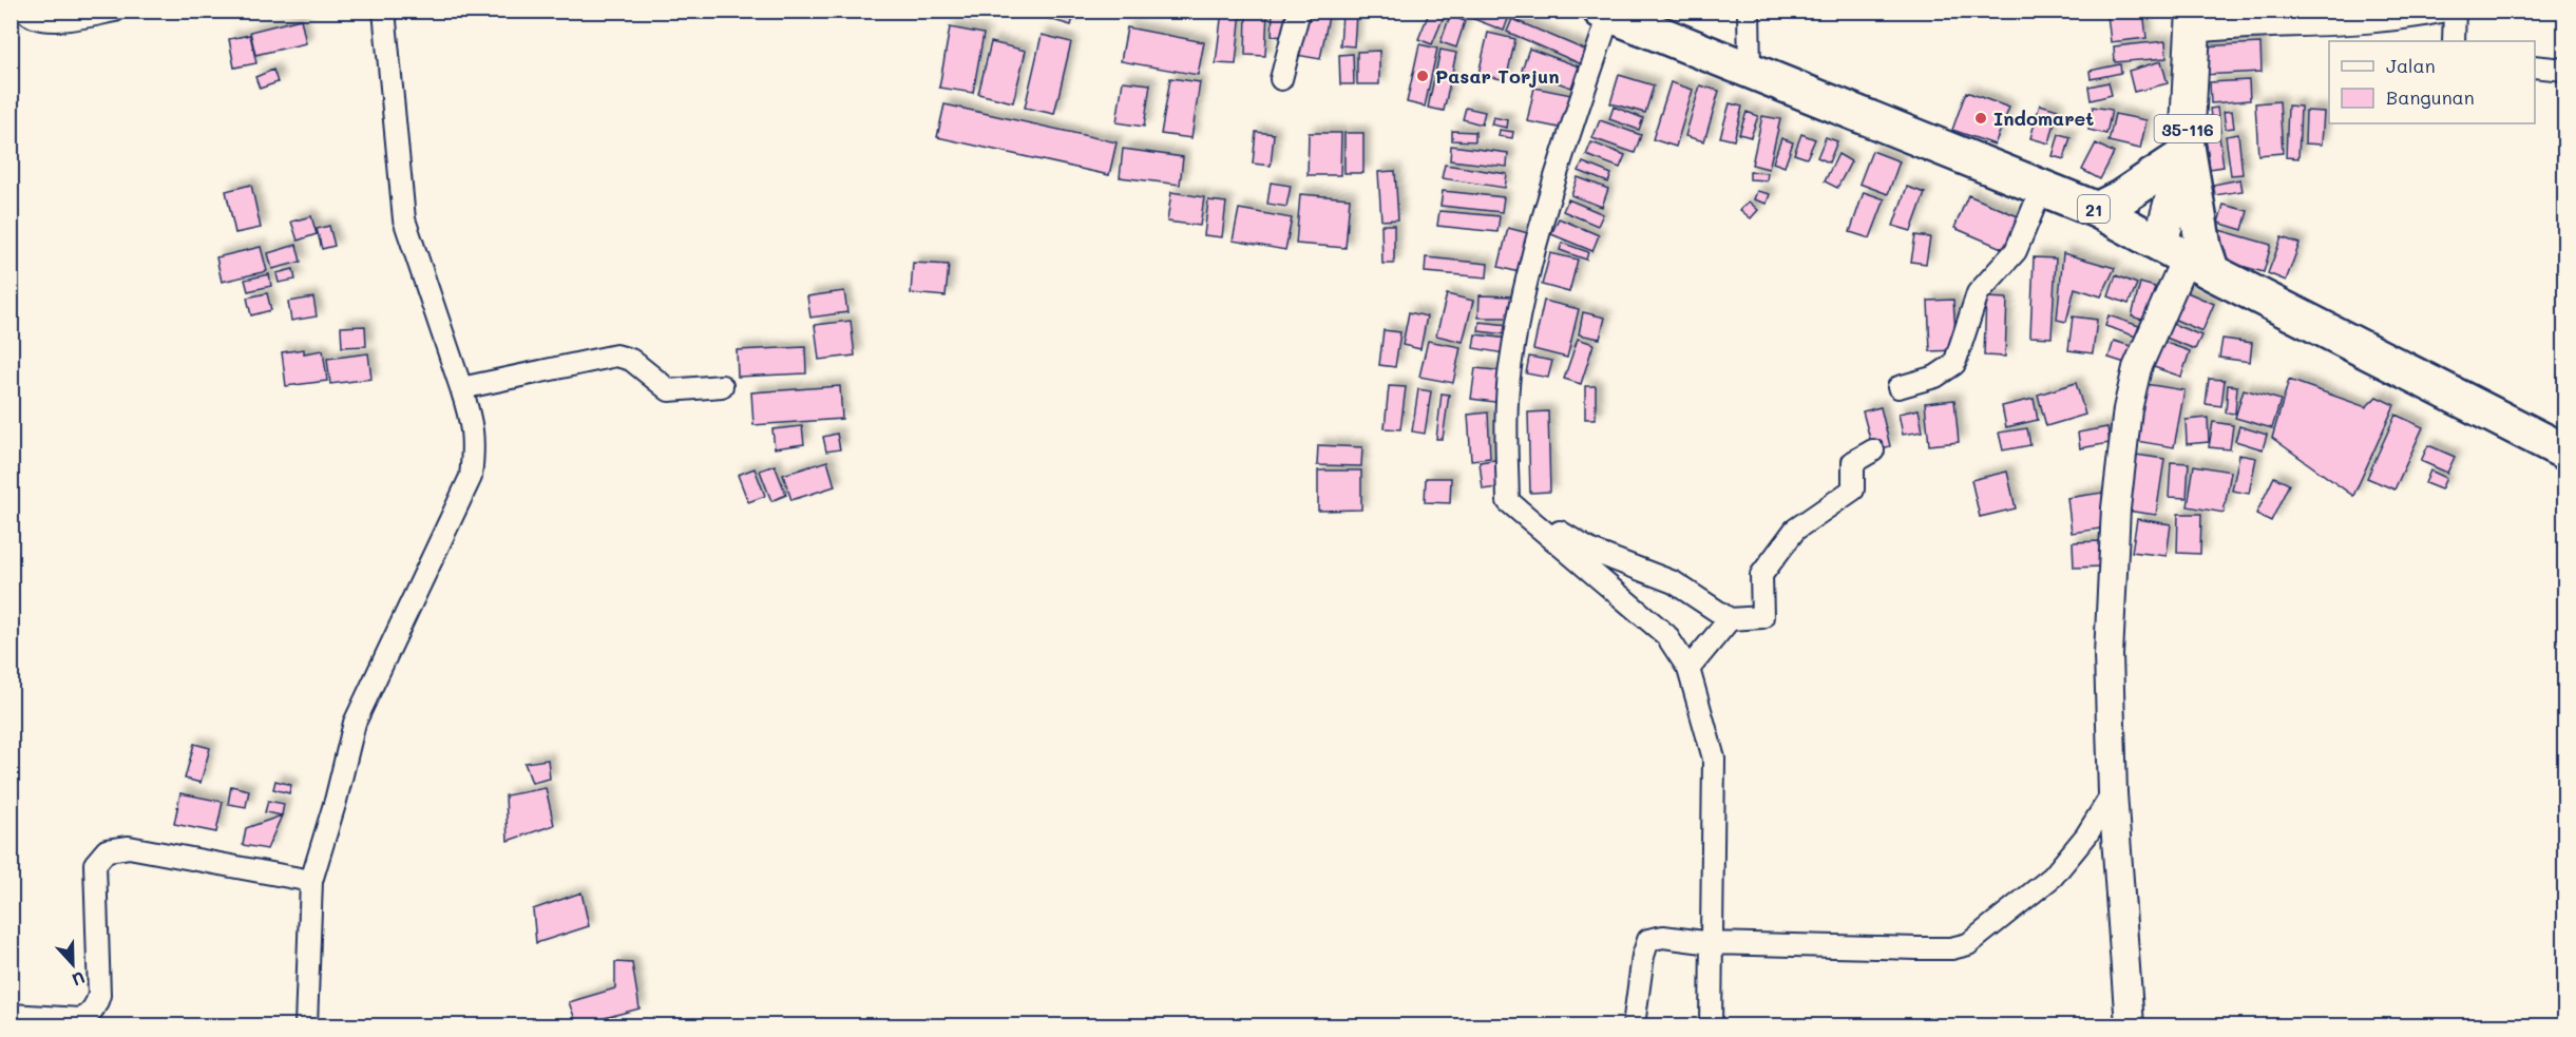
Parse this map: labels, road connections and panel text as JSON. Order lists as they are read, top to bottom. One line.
{"streets":{"highway":["21"],"main road":["35-116"]},"crossings":[["35-116","21"]],"places":["Pasar Torjun","Indomaret"],"legend":["Jalan","Bangunan"],"north":"bottom"}
